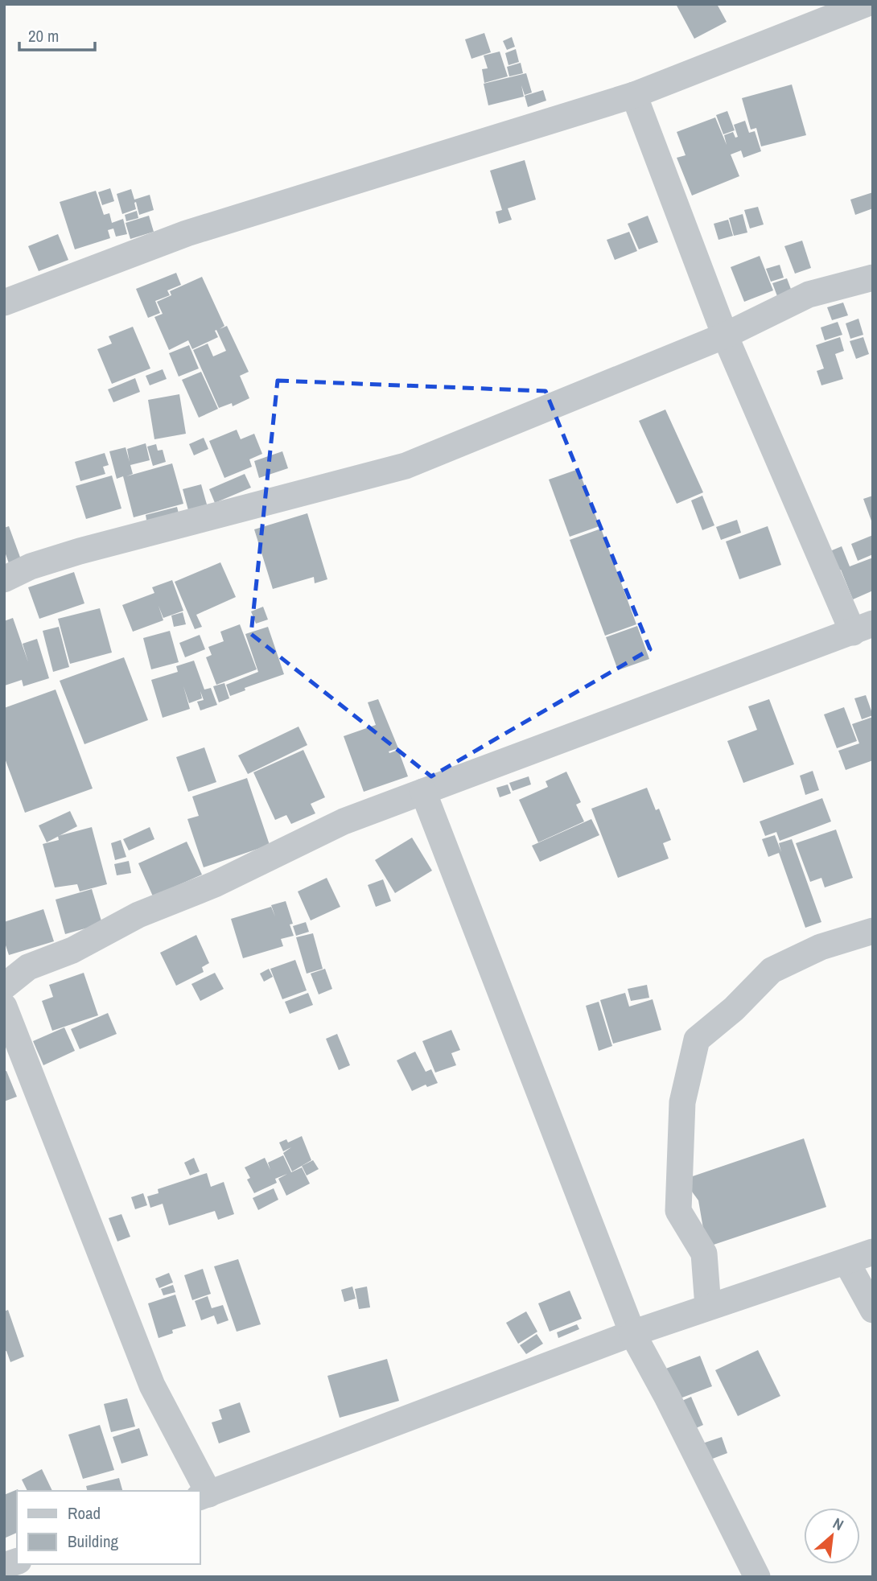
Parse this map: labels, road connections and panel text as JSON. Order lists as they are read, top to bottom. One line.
{"legend":["Road","Building"],"scale_bar":"20 m","north":"top right"}
